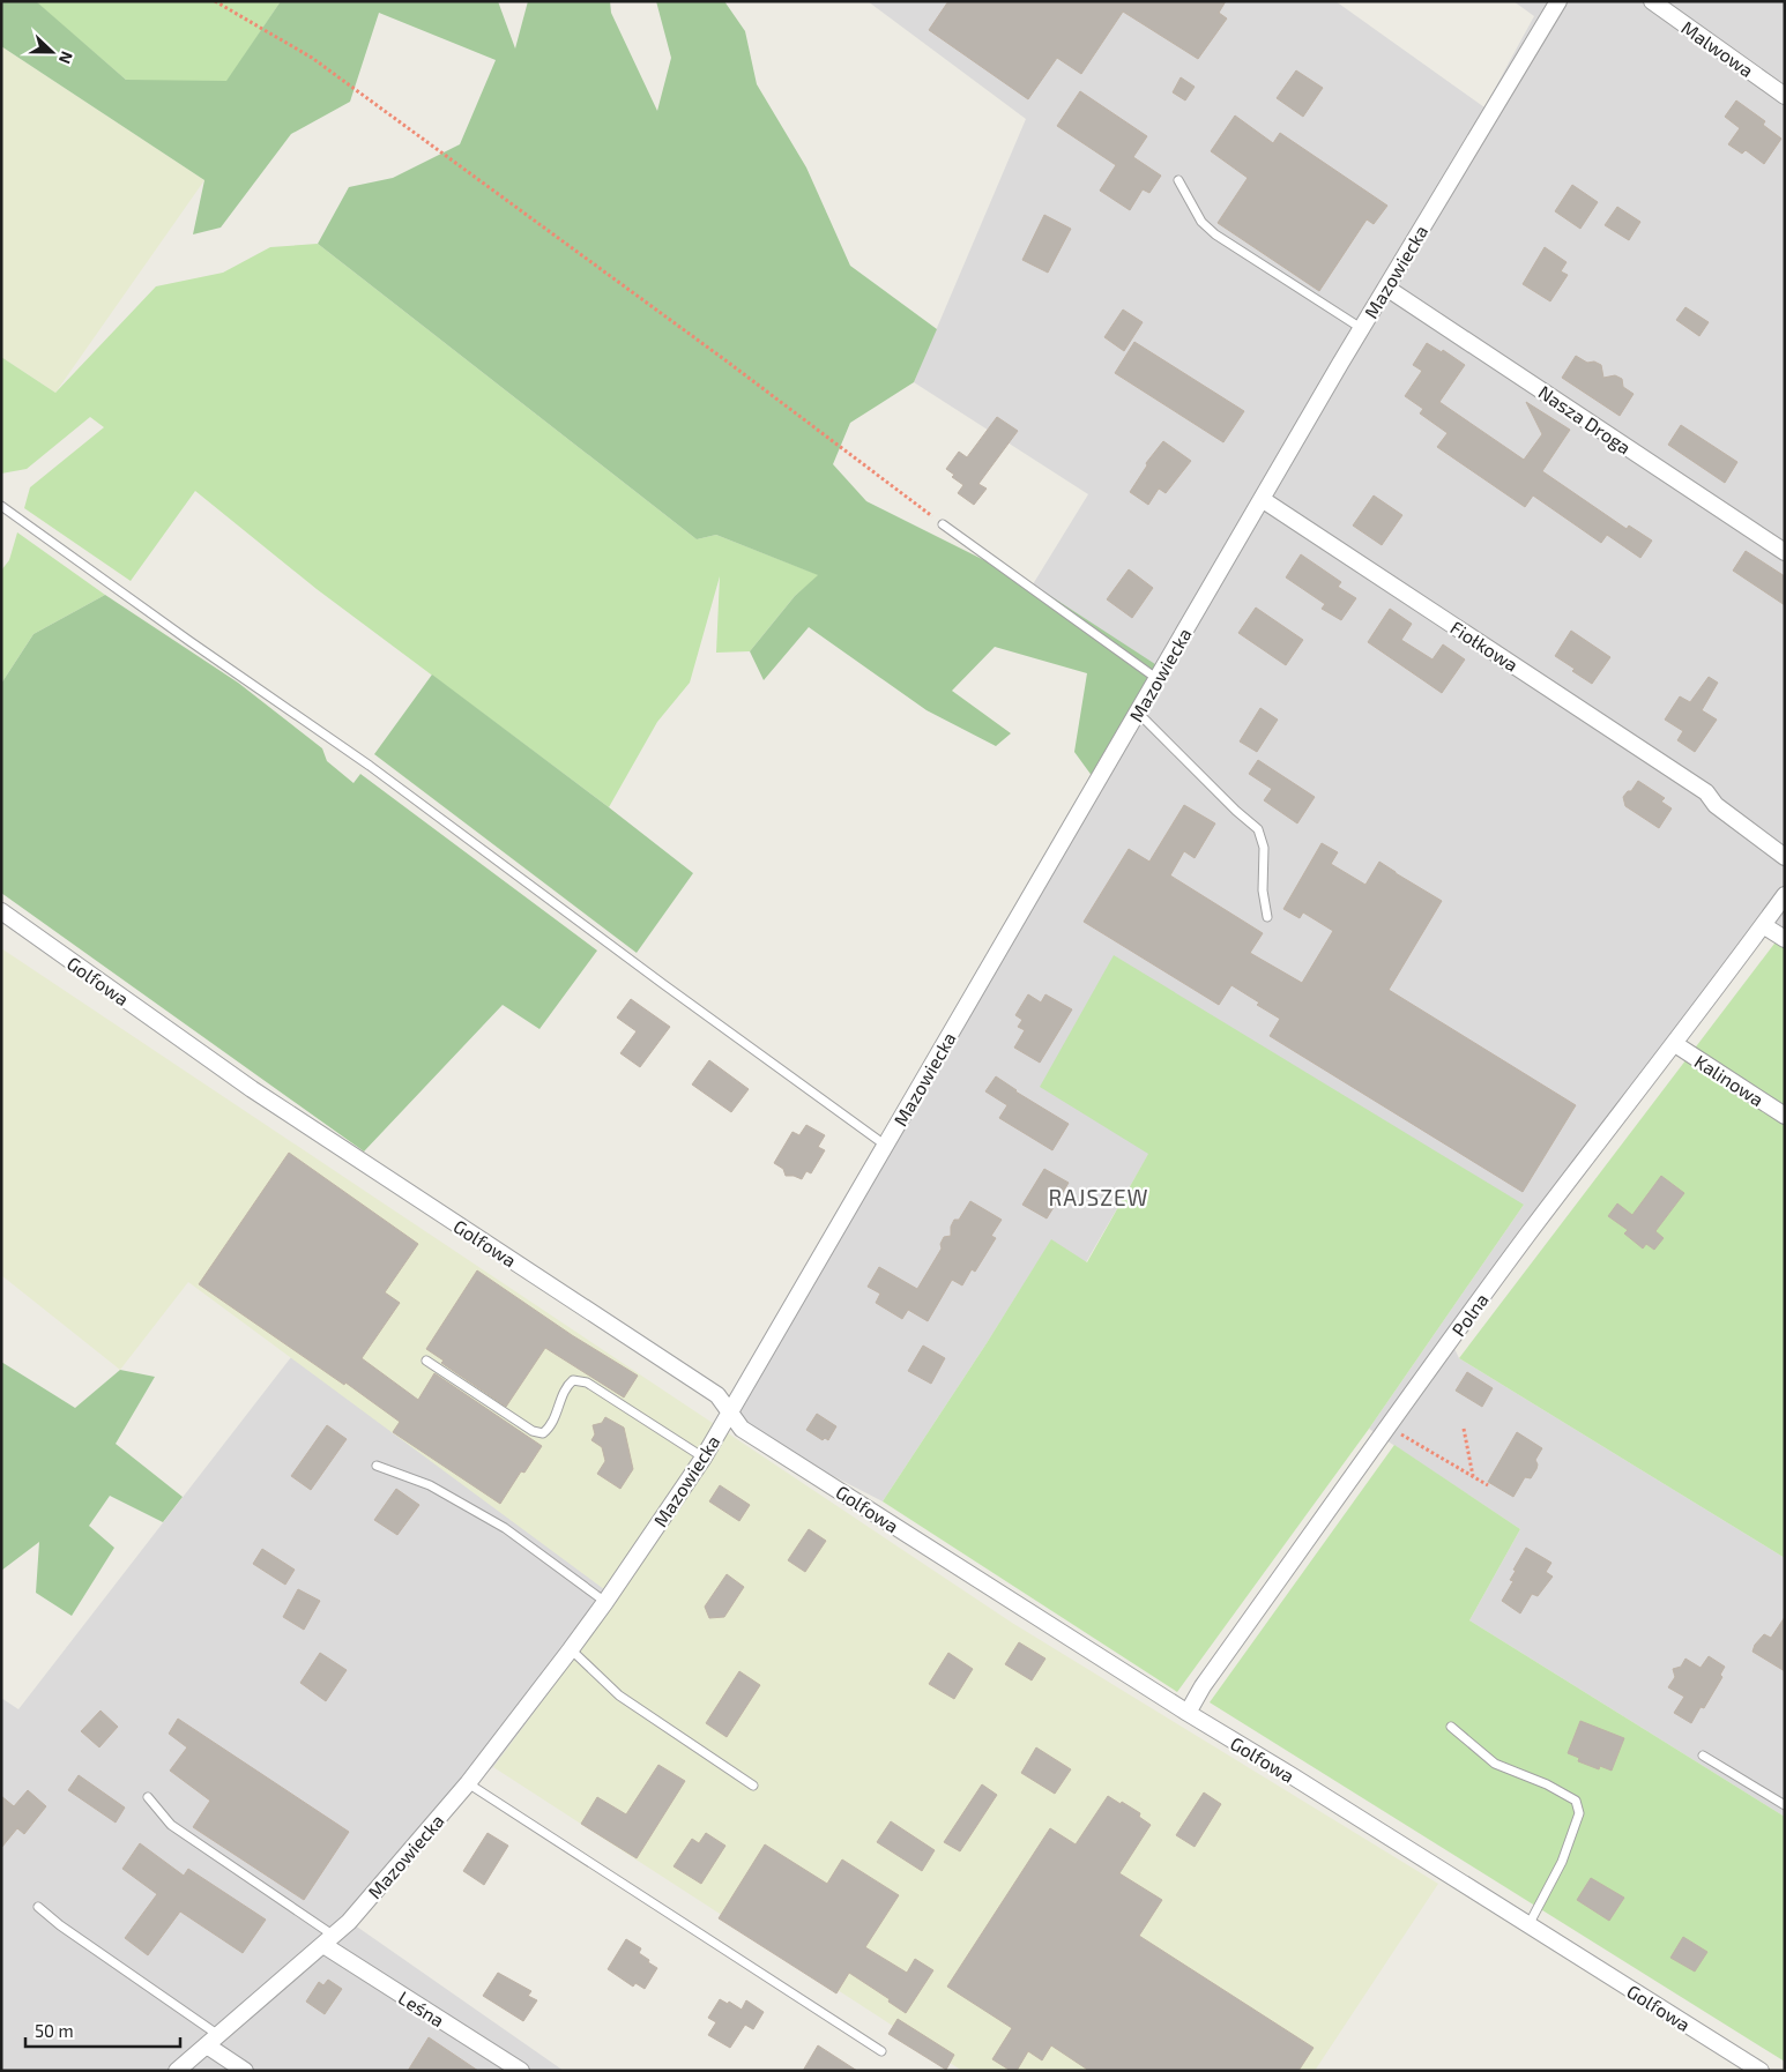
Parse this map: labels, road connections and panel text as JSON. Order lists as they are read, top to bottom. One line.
{"streets":{"street":["Malwowa","Mazowiecka","Nasza Droga","Fiołkowa","Golfowa","Kalinowa","Polna","Leśna"]},"crossings":[["Mazowiecka","Nasza Droga"],["Mazowiecka","Fiołkowa"],["Mazowiecka","Golfowa"],["Mazowiecka","Leśna"],["Golfowa","Polna"],["Kalinowa","Polna"]],"districts":["RAJSZEW"],"scale_bar":"50 m","north":"right"}
